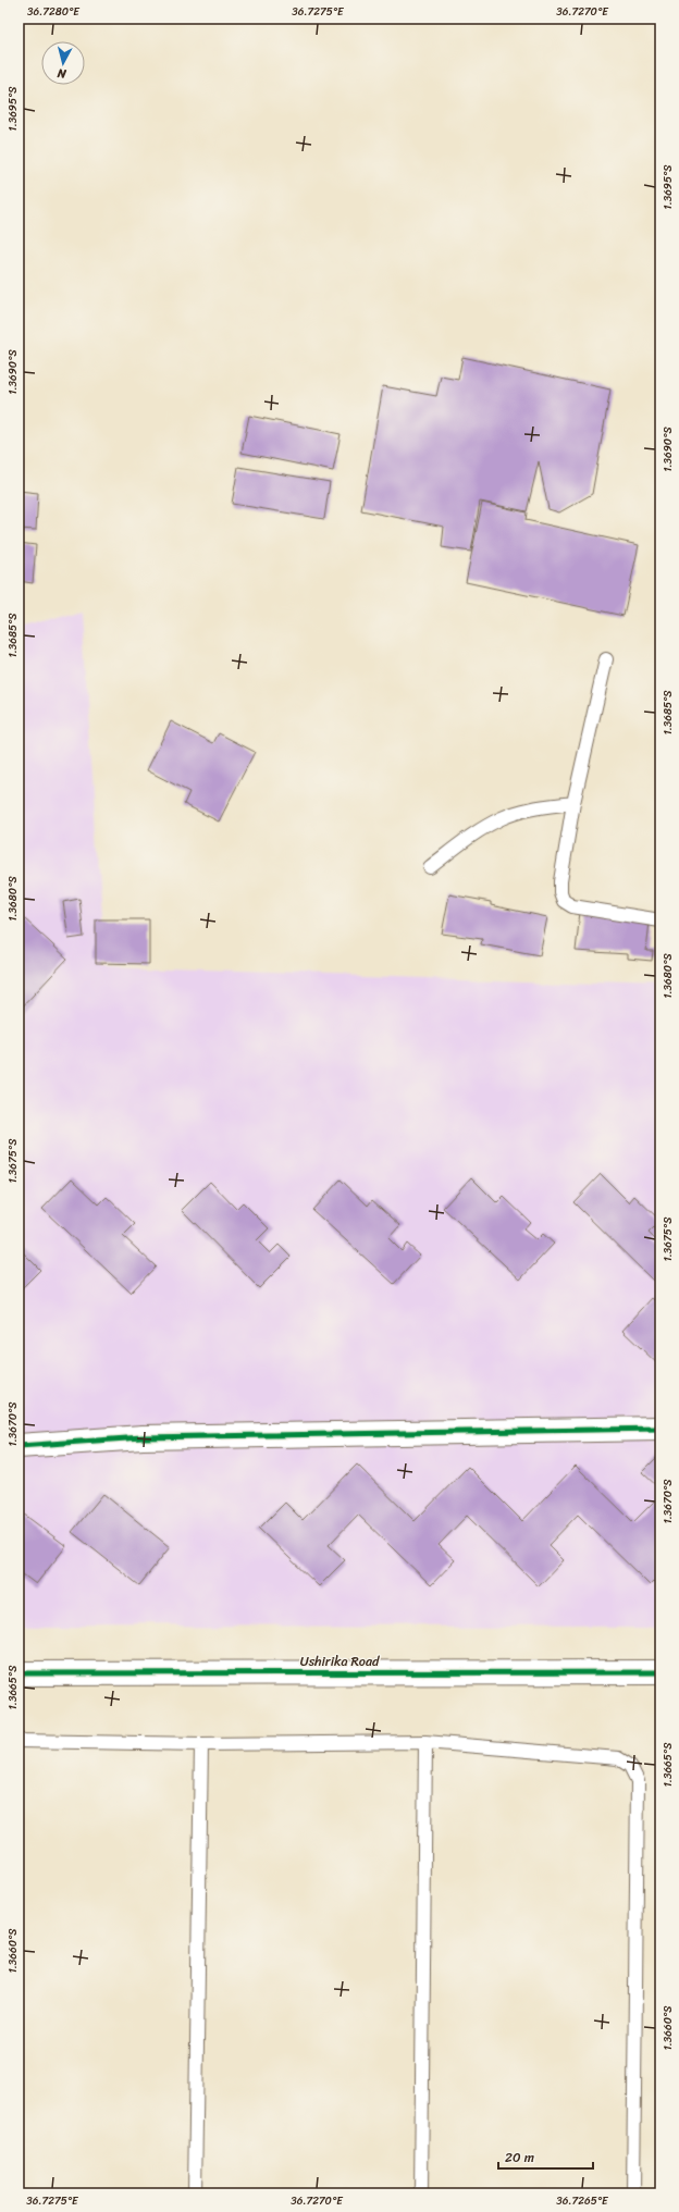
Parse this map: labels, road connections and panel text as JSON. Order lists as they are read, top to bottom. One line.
{"streets":{"street":["Ushirika Road"]},"scale_bar":"20 m","north":"bottom","coordinates":["36.7280°E","36.7275°E","36.7270°E","1.3695°S","1.3690°S","1.3685°S","1.3680°S","1.3675°S","1.3670°S","1.3665°S","1.3660°S","36.7265°E"]}
